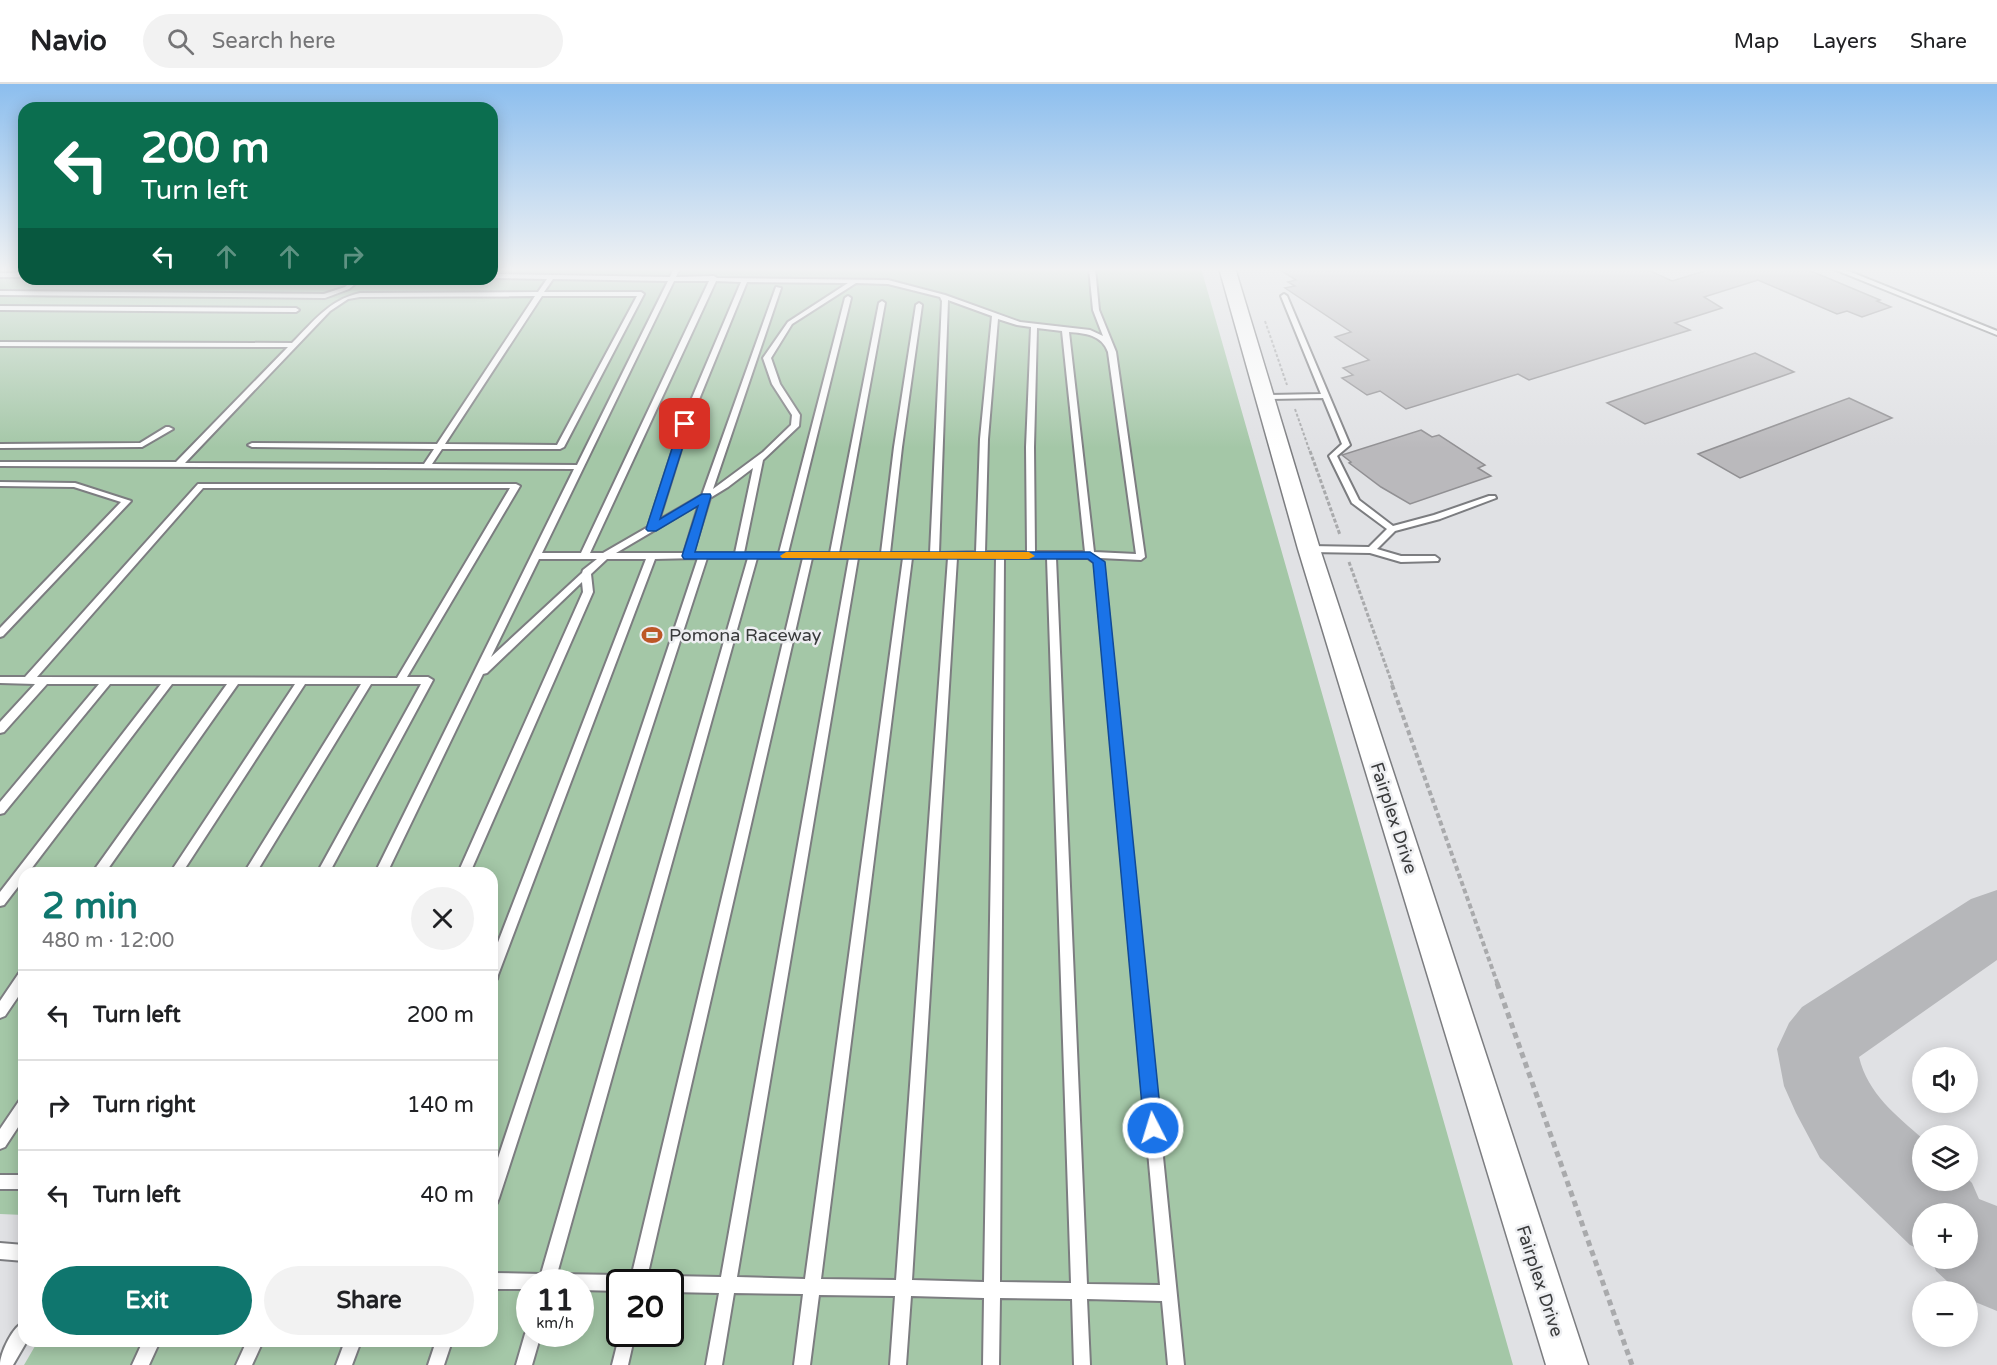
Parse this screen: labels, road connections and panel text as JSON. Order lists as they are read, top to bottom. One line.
{"streets":{"street":["Fairplex Drive"]},"places":{"sports":["Pomona Raceway"]},"page":{"header":"Navio","search":"Search here","nav":["Map","Layers","Share"],"turn":["200 m","Turn left"],"heading":["2 min","480 m · 12:00"],"list":[{"name":"Turn left","value":"200 m"},{"name":"Turn right","value":"140 m"},{"name":"Turn left","value":"40 m"}],"map_buttons":["+","−"],"buttons":["Exit","Share"],"speed":"11 km/h","limit":"20"}}
